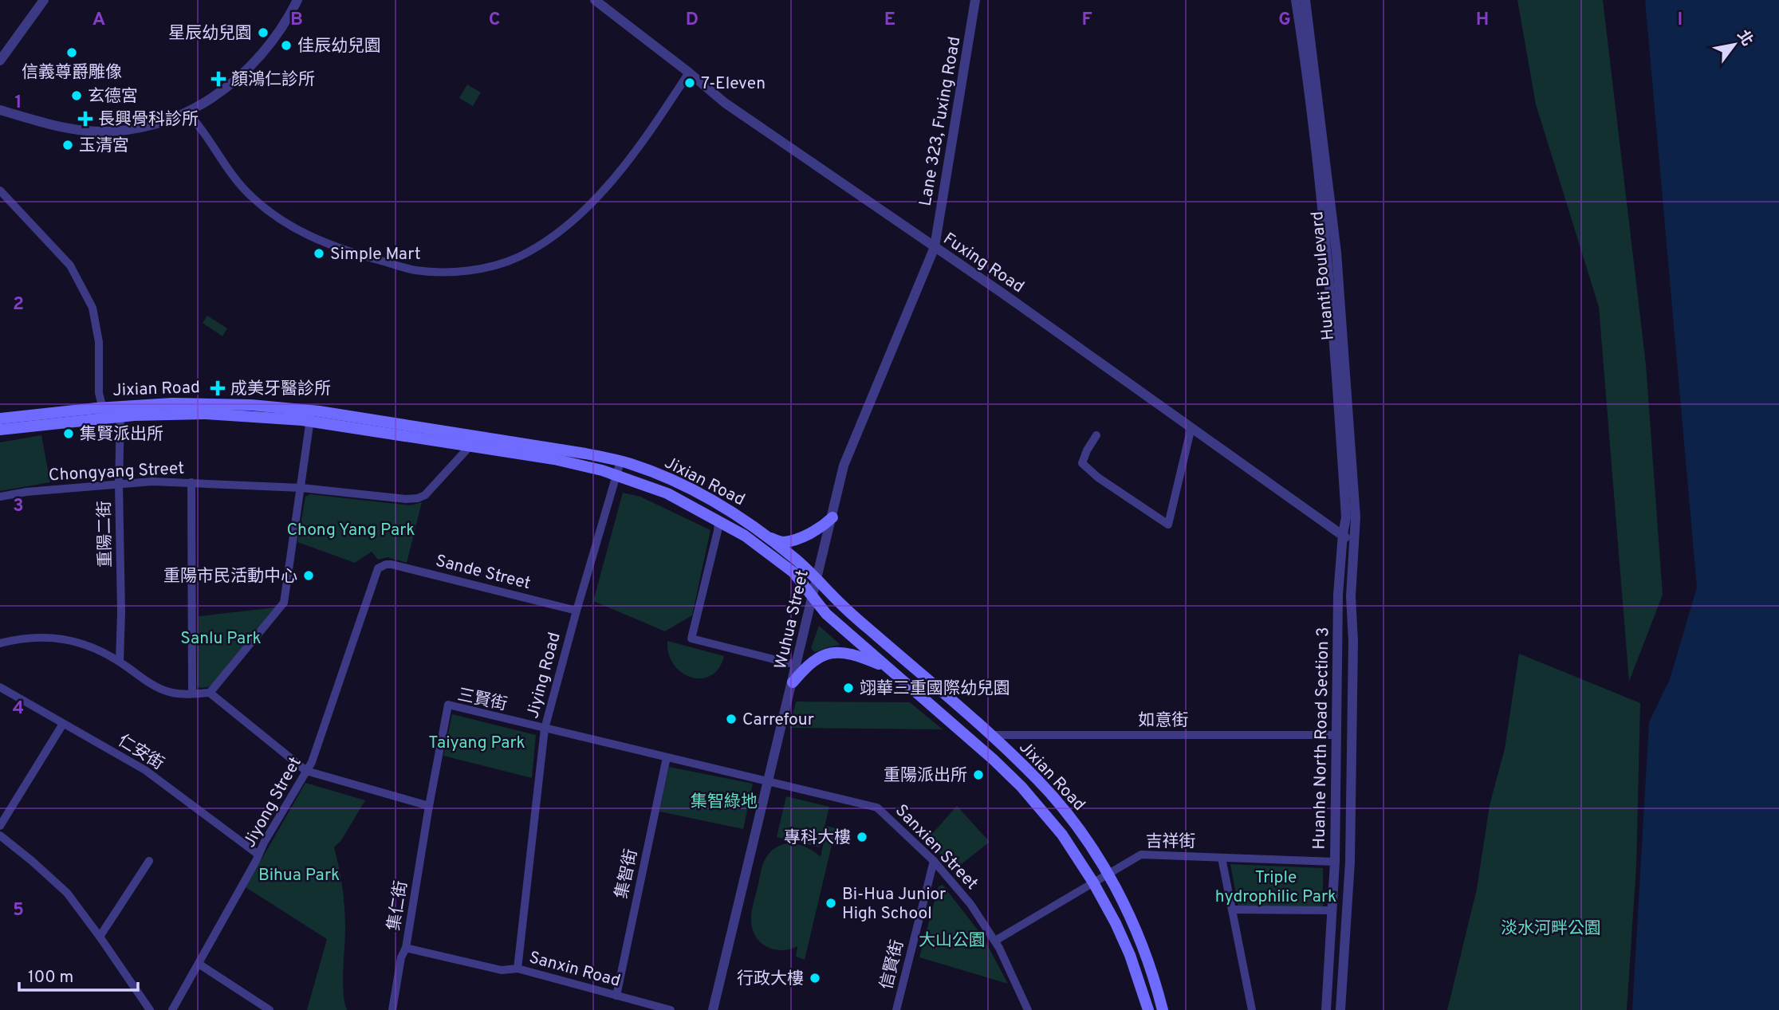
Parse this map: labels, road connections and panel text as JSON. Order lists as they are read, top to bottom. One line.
{"streets":{"main road":["Jixian Road"],"street":["Lane 323, Fuxing Road","Fuxing Road","Huanti Boulevard","Chongyang Street","重陽二街","Sande Street","Wuhua Street","Jiying Road","三賢街","如意街","Huanhe North Road Section 3","仁安街","Jiyong Street","吉祥街","Sanxien Street","集智街","集仁街","信賢街","Sanxin Road"]},"crossings":[["Lane 323, Fuxing Road","Fuxing Road"],["Lane 323, Fuxing Road","Wuhua Street"],["Fuxing Road","Huanti Boulevard"],["Fuxing Road","Wuhua Street"],["Fuxing Road","Huanhe North Road Section 3"],["Huanti Boulevard","Huanhe North Road Section 3"],["Jixian Road","Chongyang Street"],["Jixian Road","重陽二街"],["Jixian Road","Wuhua Street"],["Jixian Road","Jiying Road"],["Jixian Road","如意街"],["Jixian Road","吉祥街"],["Chongyang Street","重陽二街"],["Sande Street","Jiying Road"],["Sande Street","Jiyong Street"],["Wuhua Street","Sanxien Street"],["Jiying Road","三賢街"],["Jiying Road","Sanxin Road"],["三賢街","Sanxien Street"],["三賢街","集智街"],["三賢街","集仁街"],["如意街","Huanhe North Road Section 3"],["Huanhe North Road Section 3","吉祥街"],["仁安街","Jiyong Street"],["吉祥街","Sanxien Street"],["Sanxien Street","集智街"],["Sanxien Street","信賢街"],["集智街","Sanxin Road"],["集仁街","Sanxin Road"]],"parks":["Chong Yang Park","Sanlu Park","Taiyang Park","集智綠地","Bihua Park","Triple hydrophilic Park","淡水河畔公園","大山公園"],"places":{"other":["星辰幼兒園","佳辰幼兒園","信義尊爵雕像","7-Eleven","玄德宮","玉清宮","Simple Mart","集賢派出所","重陽市民活動中心","翊華三重國際幼兒園","Carrefour","重陽派出所","專科大樓","Bi-Hua Junior High School","行政大樓"],"health":["顏鴻仁診所","長興骨科診所","成美牙醫診所"]},"scale_bar":"100 m","north":"top right","grid":{"columns":["A","B","C","D","E","F","G","H","I"],"rows":["1","2","3","4","5"]}}
